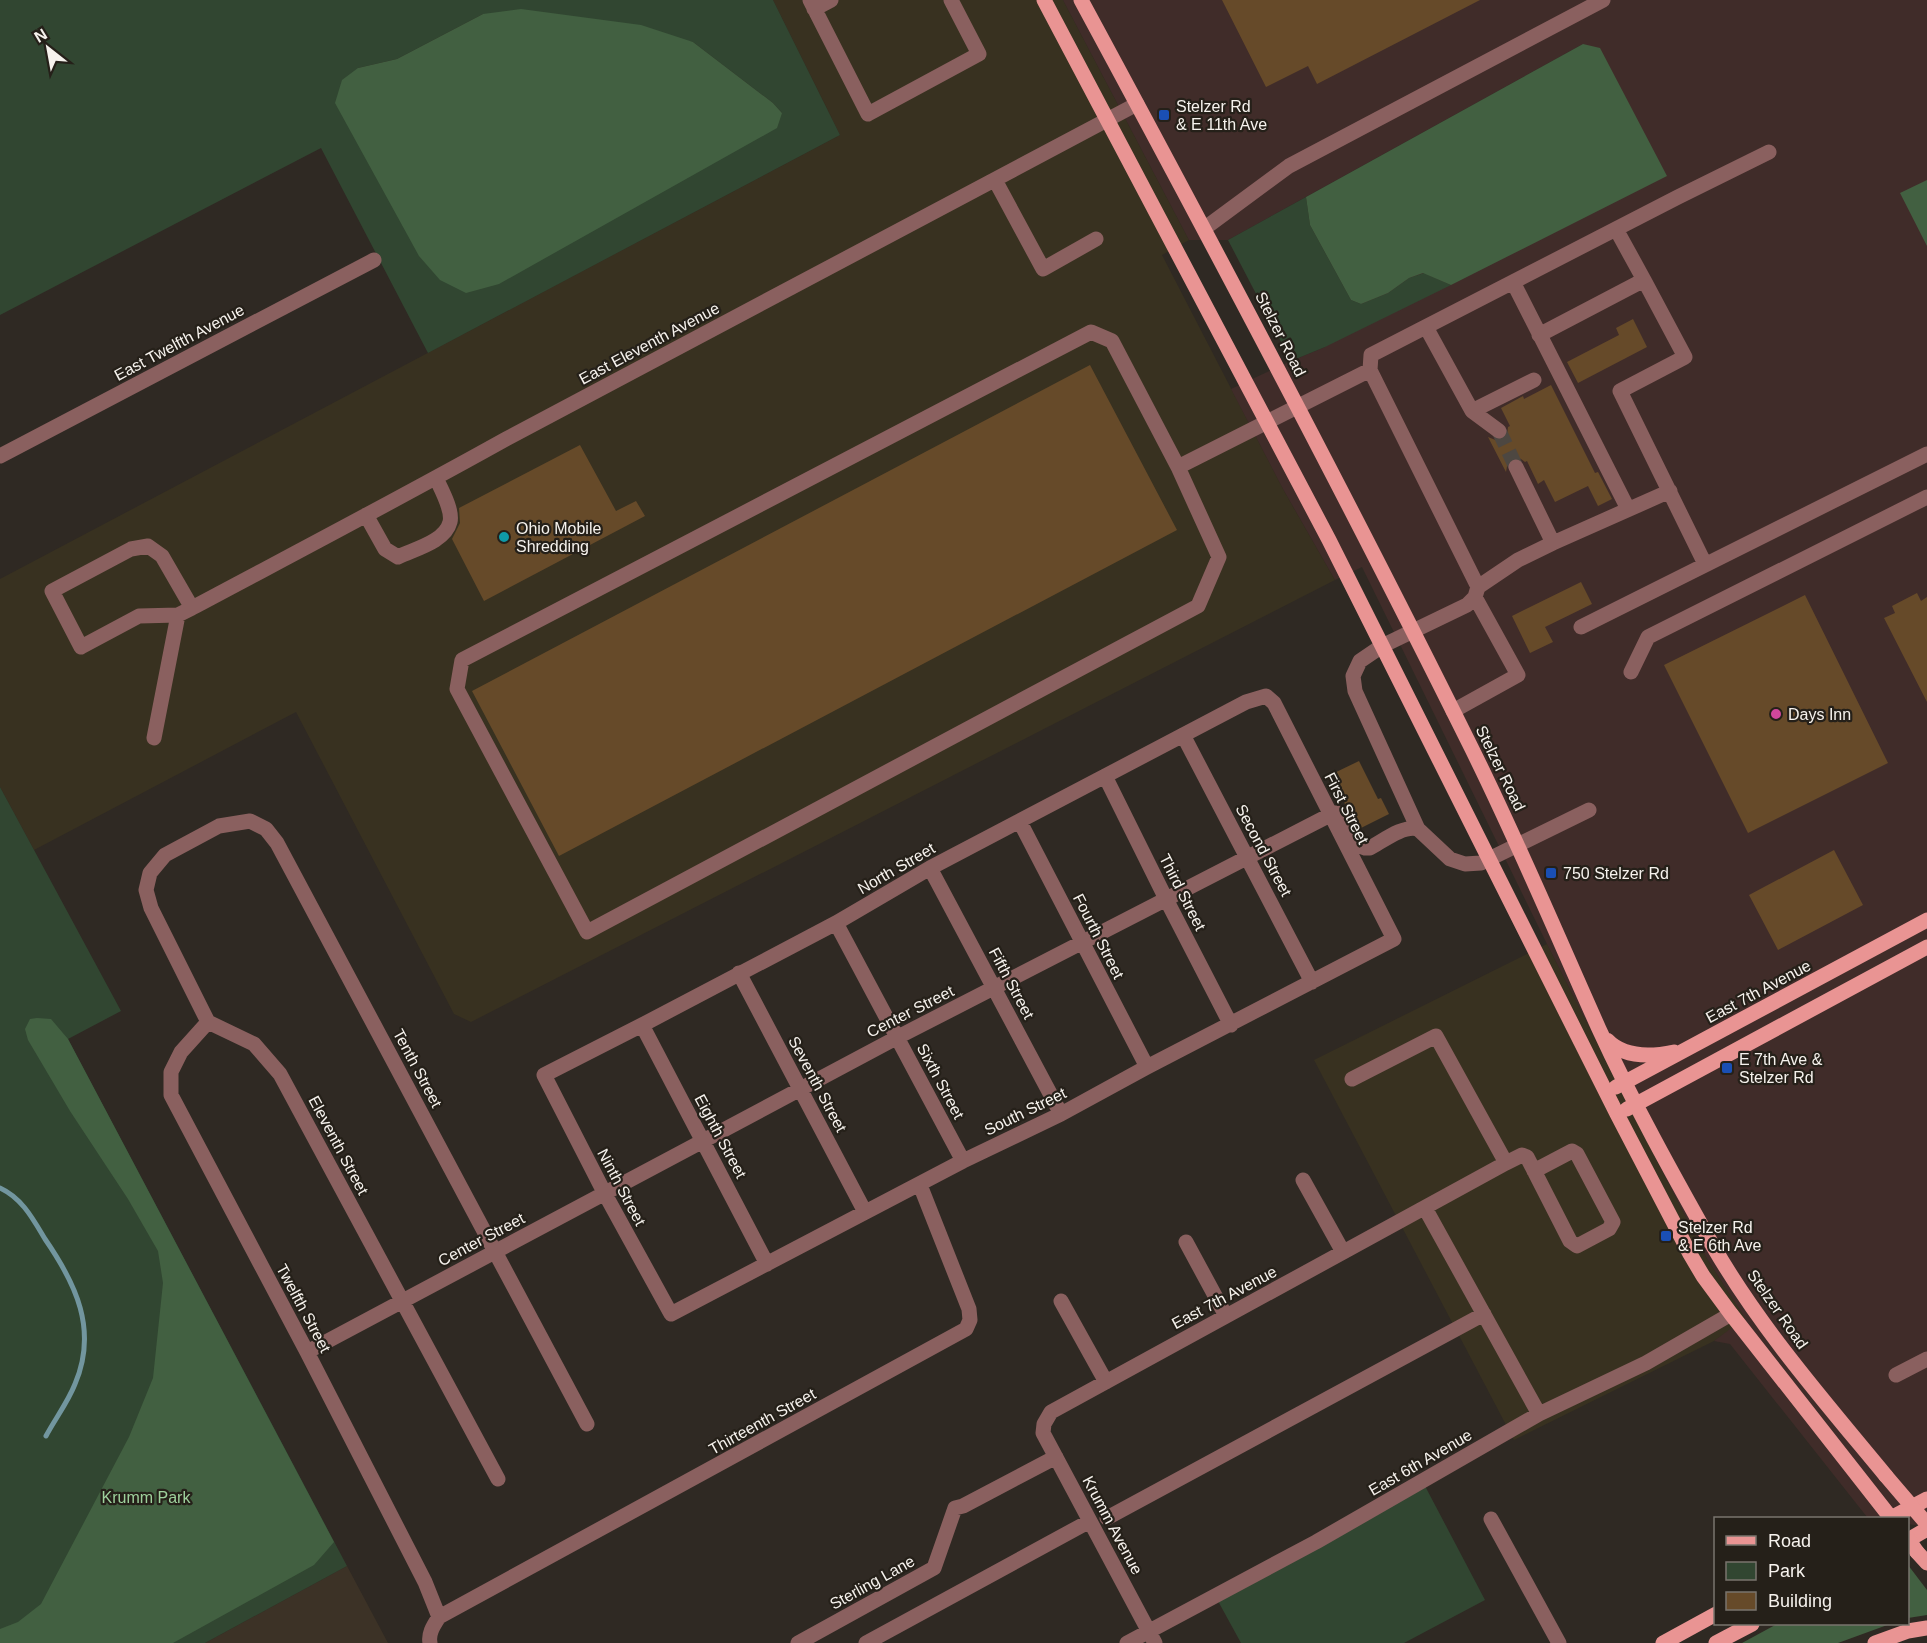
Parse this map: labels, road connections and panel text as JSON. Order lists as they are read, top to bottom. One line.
{"streets":{"main road":["Stelzer Road","East 7th Avenue"],"street":["East Twelfth Avenue","East Eleventh Avenue","First Street","Second Street","North Street","Third Street","Fourth Street","Fifth Street","Center Street","Tenth Street","Sixth Street","Seventh Street","South Street","Eighth Street","Eleventh Street","Ninth Street","Twelfth Street","Thirteenth Street","East 6th Avenue","Krumm Avenue","Sterling Lane"]},"crossings":[["Stelzer Road","East Eleventh Avenue"],["Stelzer Road","East 7th Avenue"],["First Street","North Street"],["First Street","Center Street"],["First Street","South Street"],["Second Street","North Street"],["Second Street","Center Street"],["Second Street","South Street"],["North Street","Third Street"],["North Street","Fourth Street"],["North Street","Fifth Street"],["North Street","Sixth Street"],["North Street","Seventh Street"],["North Street","Eighth Street"],["North Street","Ninth Street"],["Third Street","Center Street"],["Third Street","South Street"],["Fourth Street","Center Street"],["Fourth Street","South Street"],["Fifth Street","Center Street"],["Fifth Street","South Street"],["East 7th Avenue","Krumm Avenue"],["Center Street","Tenth Street"],["Center Street","Sixth Street"],["Center Street","Seventh Street"],["Center Street","Eighth Street"],["Center Street","Eleventh Street"],["Center Street","Ninth Street"],["Center Street","Twelfth Street"],["Tenth Street","Eleventh Street"],["Tenth Street","Twelfth Street"],["Sixth Street","South Street"],["Seventh Street","South Street"],["South Street","Eighth Street"],["South Street","Ninth Street"],["South Street","Thirteenth Street"],["Eleventh Street","Twelfth Street"],["Twelfth Street","Thirteenth Street"],["East 6th Avenue","Krumm Avenue"],["Krumm Avenue","Sterling Lane"]],"parks":["Krumm Park"],"places":{"transit":["Stelzer Rd & E 11th Ave","750 Stelzer Rd","E 7th Ave & Stelzer Rd","Stelzer Rd & E 6th Ave"],"other":["Ohio Mobile Shredding","Days Inn"]},"legend":["Road","Park","Building"],"north":"top left"}
